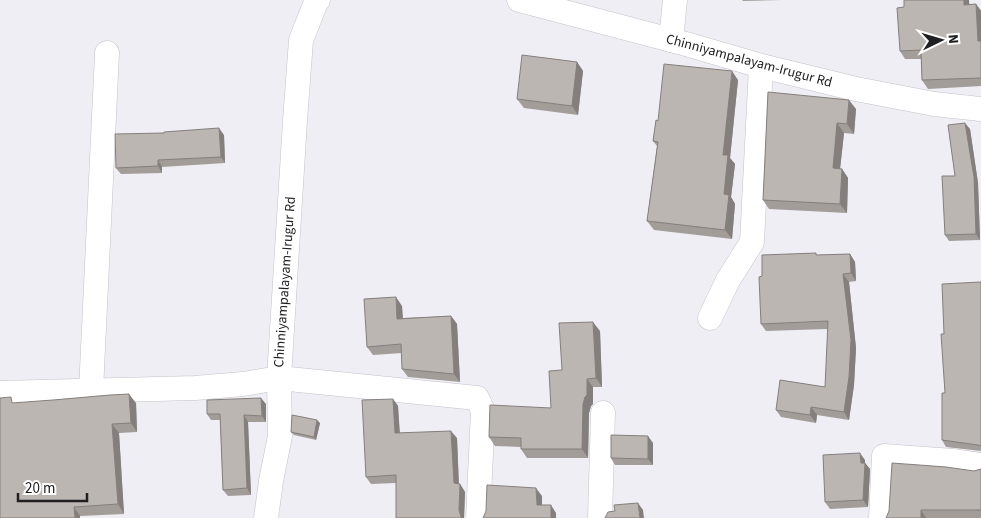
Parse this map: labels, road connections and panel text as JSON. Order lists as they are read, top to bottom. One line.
{"streets":{"street":["Chinniyampalayam-Irugur Rd"]},"scale_bar":"20 m","north":"right"}
